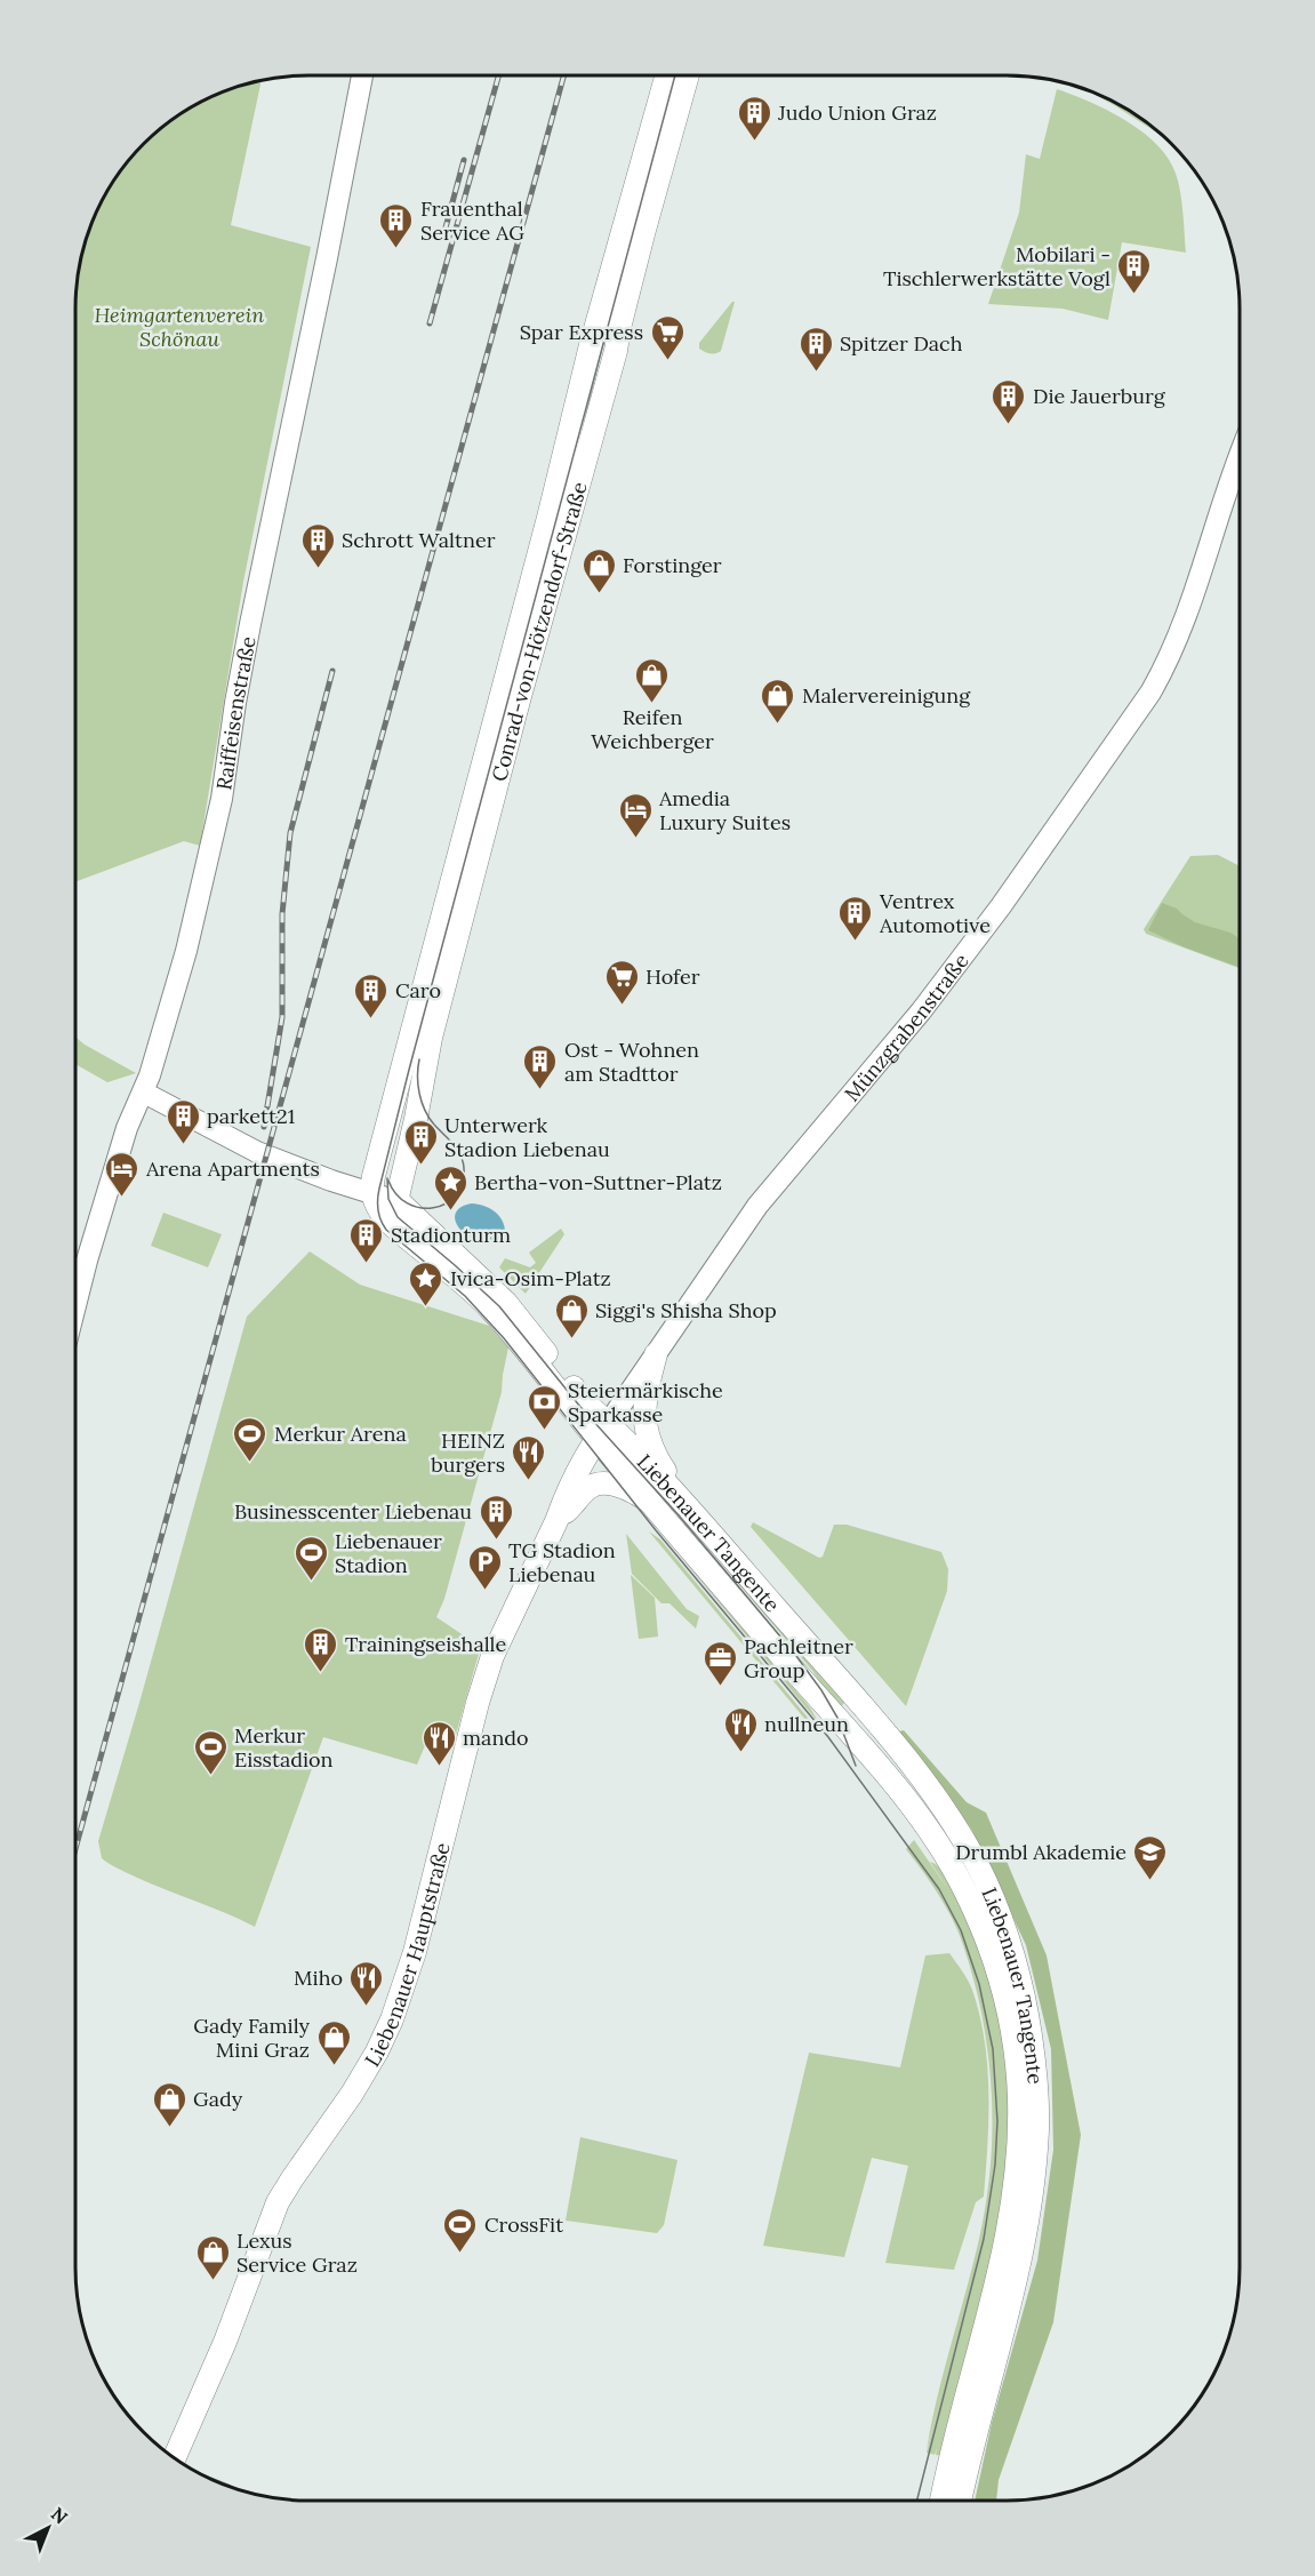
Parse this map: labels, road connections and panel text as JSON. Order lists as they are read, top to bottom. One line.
{"streets":{"main road":["Conrad-von-Hötzendorf-Straße","Liebenauer Tangente","Liebenauer Hauptstraße"],"street":["Raiffeisenstraße","Münzgrabenstraße"]},"crossings":[["Münzgrabenstraße","Liebenauer Tangente"],["Münzgrabenstraße","Liebenauer Hauptstraße"],["Liebenauer Tangente","Liebenauer Hauptstraße"]],"parks":["Heimgartenverein Schönau"],"places":{"building":["Judo Union Graz","Frauenthal Service AG","Mobilari - Tischlerwerkstätte Vogl","Spitzer Dach","Die Jauerburg","Schrott Waltner","Ventrex Automotive","Caro","Ost - Wohnen am Stadttor","parkett21","Unterwerk Stadion Liebenau","Stadionturm","Businesscenter Liebenau","Trainingseishalle"],"supermarket":["Spar Express","Hofer"],"shop":["Forstinger","Reifen Weichberger","Malervereinigung","Siggi's Shisha Shop","Gady Family Mini Graz","Gady","Lexus Service Graz"],"hotel":["Amedia Luxury Suites","Arena Apartments"],"place":["Bertha-von-Suttner-Platz","Ivica-Osim-Platz"],"bank":["Steiermärkische Sparkasse"],"sports":["Merkur Arena","Liebenauer Stadion","Merkur Eisstadion","CrossFit"],"restaurant":["HEINZ burgers","nullneun","mando","Miho"],"parking":["TG Stadion Liebenau"],"office":["Pachleitner Group"],"school or university":["Drumbl Akademie"]},"north":"top right"}
